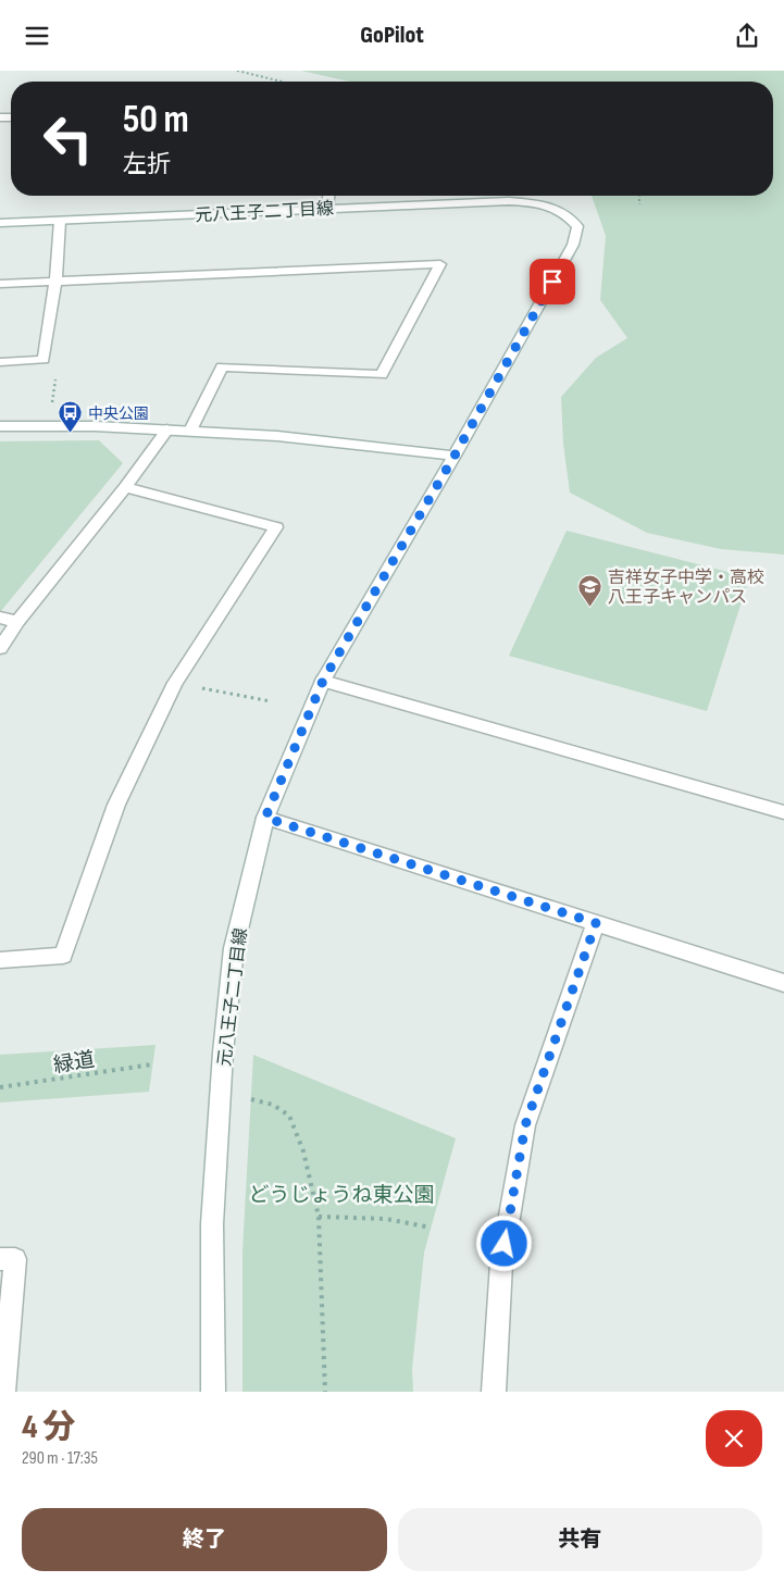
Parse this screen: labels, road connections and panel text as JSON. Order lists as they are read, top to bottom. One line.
{"streets":{"street":["元八王子二丁目線"],"path":["緑道"]},"parks":["どうじょうね東公園"],"places":{"bus stop":["中央公園"],"school or university":["吉祥女子中学・高校 八王子キャンパス"]},"page":{"header":"GoPilot","turn":["50 m","左折"],"heading":["4 分","290 m · 17:35"],"buttons":["終了","共有"]}}
